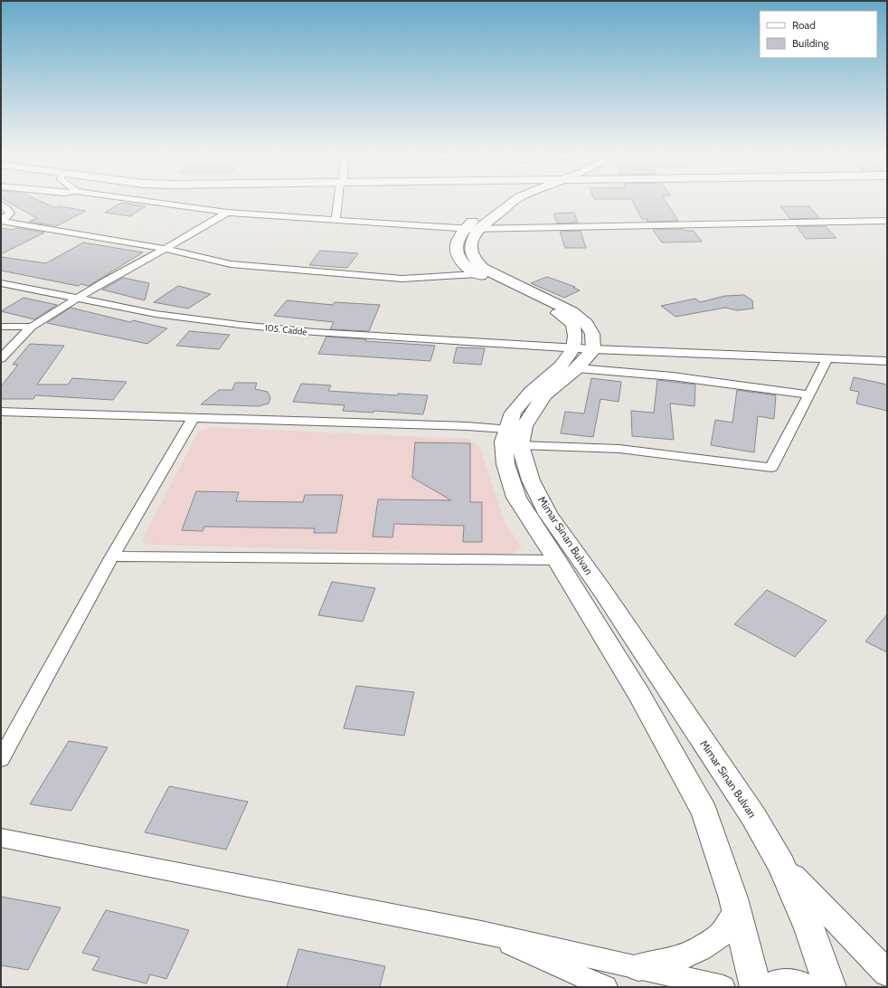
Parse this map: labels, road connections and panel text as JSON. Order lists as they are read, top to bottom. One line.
{"streets":{"main road":["Mimar Sinan Bulvarı"],"street":["105. Cadde"]},"crossings":[["105. Cadde","Mimar Sinan Bulvarı"]],"legend":["Road","Building"]}
